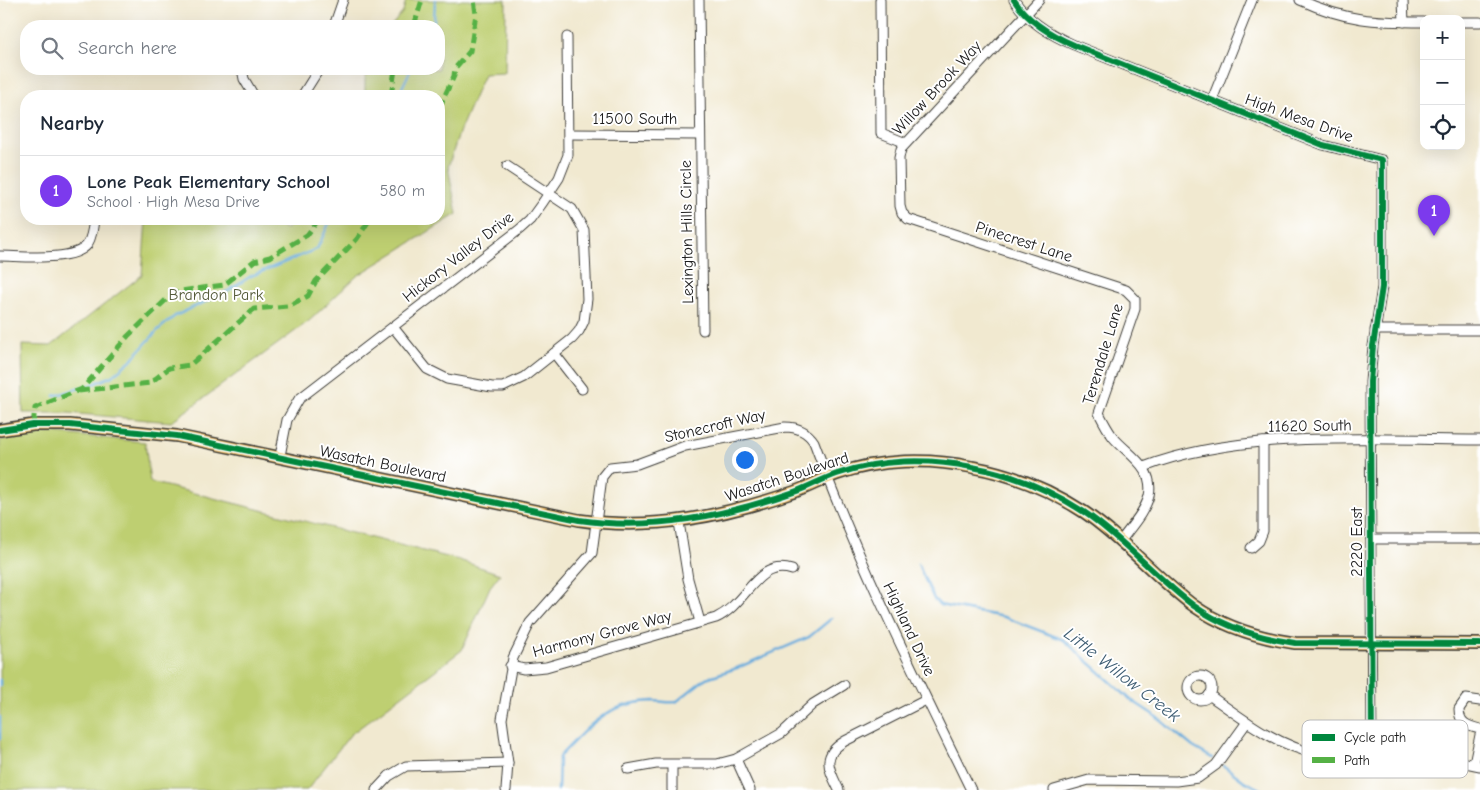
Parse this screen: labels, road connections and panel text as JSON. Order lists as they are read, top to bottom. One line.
{"streets":{"main road":["Wasatch Boulevard"],"street":["Willow Brook Way","High Mesa Drive","11500 South","Lexington Hills Circle","Pinecrest Lane","Hickory Valley Drive","Terendale Lane","Stonecroft Way","11620 South","2220 East","Highland Drive","Harmony Grove Way"]},"crossings":[["Willow Brook Way","High Mesa Drive"],["Willow Brook Way","Pinecrest Lane"],["High Mesa Drive","11620 South"],["High Mesa Drive","2220 East"],["11500 South","Lexington Hills Circle"],["11500 South","Hickory Valley Drive"],["Pinecrest Lane","Terendale Lane"],["Hickory Valley Drive","Wasatch Boulevard"],["Terendale Lane","11620 South"],["Stonecroft Way","Wasatch Boulevard"],["Stonecroft Way","Highland Drive"],["11620 South","2220 East"],["Wasatch Boulevard","2220 East"],["Wasatch Boulevard","Highland Drive"]],"water":["Little Willow Creek"],"parks":["Brandon Park"],"legend":["Cycle path","Path"],"page":{"map_buttons":["+","−"],"search":"Search here","heading":"Nearby","list":[{"mark":"1","name":"Lone Peak Elementary School","note":"School · High Mesa Drive","value":"580 m"}],"pins":"1"}}
